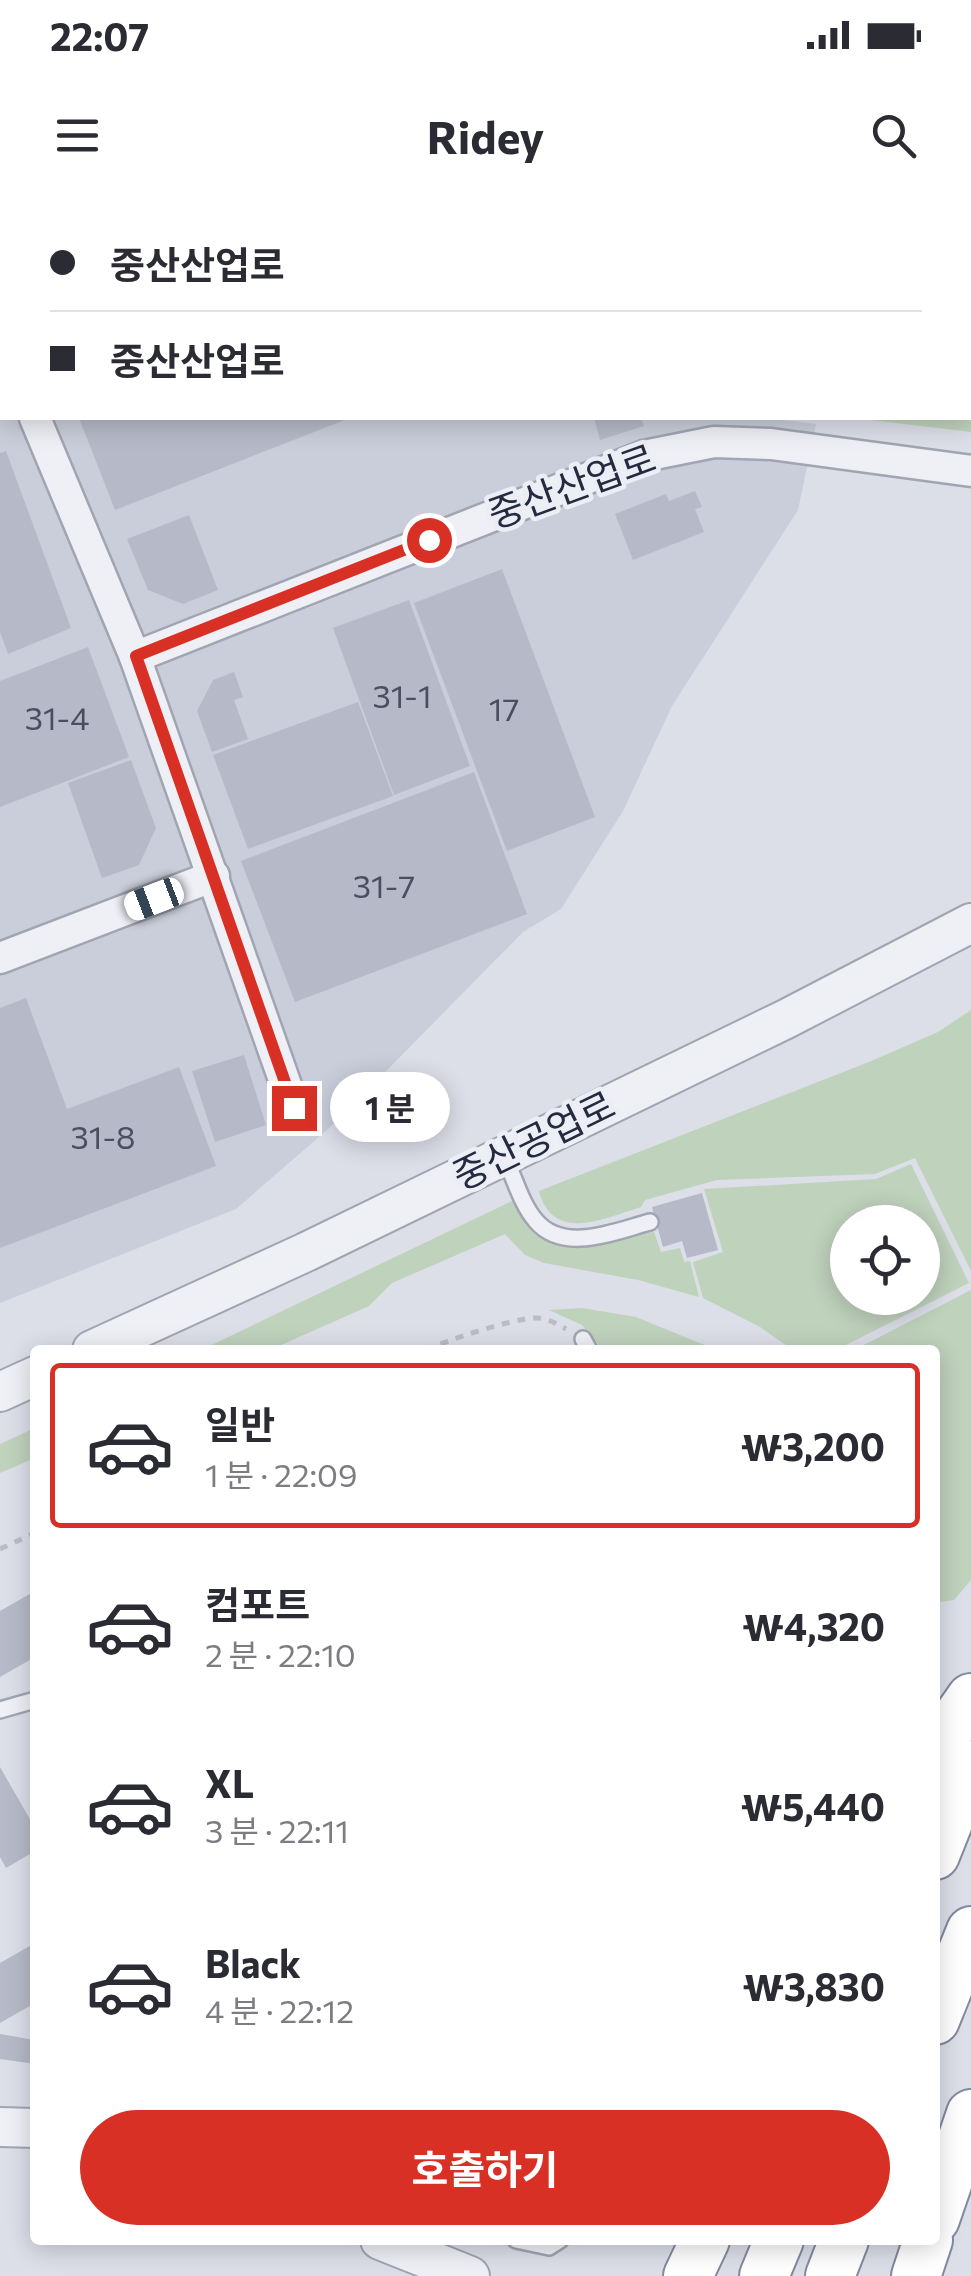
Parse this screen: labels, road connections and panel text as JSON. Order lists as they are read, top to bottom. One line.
{"streets":{"street":["중산산업로","중산공업로"]},"house_numbers":["31-1","17","31-4","31-7","31-8"],"page":{"status":"22:07","header":"Ridey","banner":["중산산업로","중산산업로"],"bubble":"1 분","list":[{"name":"일반","note":"1 분 · 22:09","value":"₩3,200"},{"name":"컴포트","note":"2 분 · 22:10","value":"₩4,320"},{"name":"XL","note":"3 분 · 22:11","value":"₩5,440"},{"name":"Black","note":"4 분 · 22:12","value":"₩3,830"}],"buttons":"호출하기"}}
